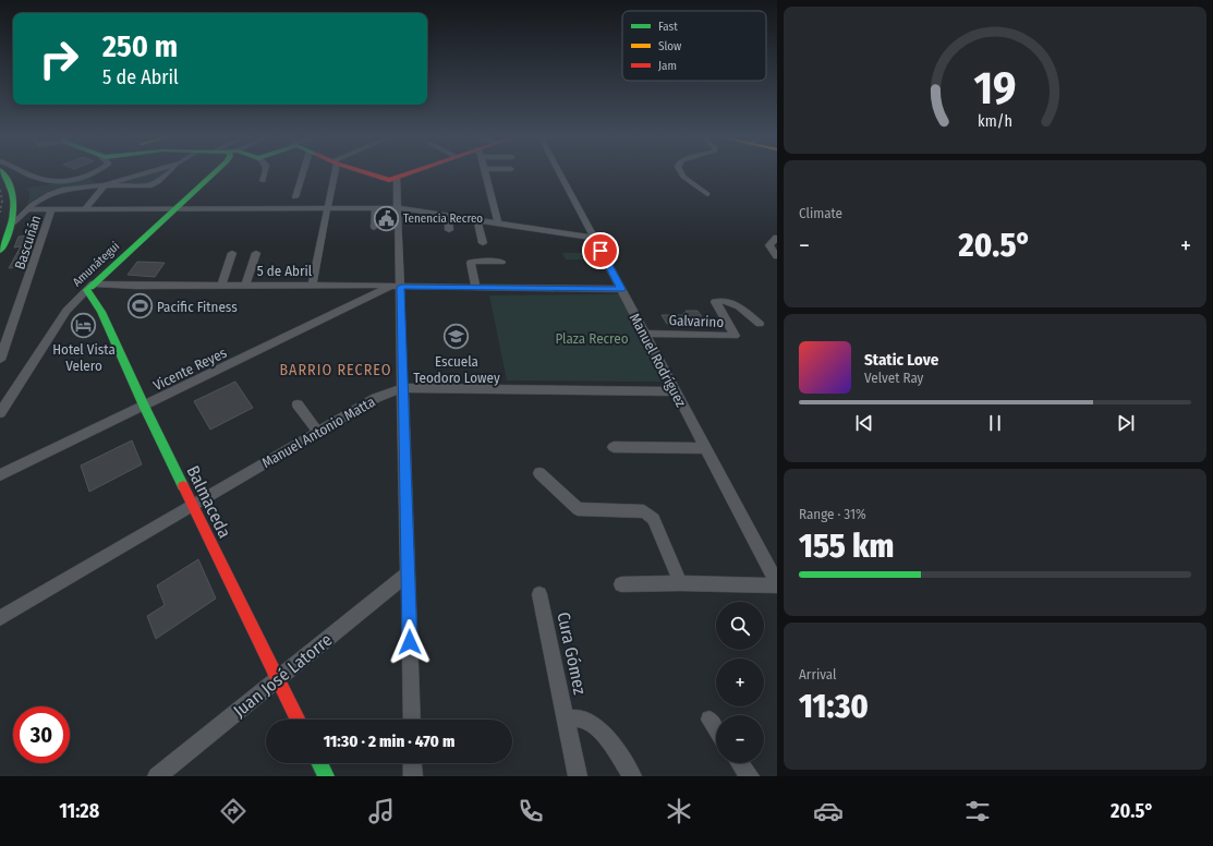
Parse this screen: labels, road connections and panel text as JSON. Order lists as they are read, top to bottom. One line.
{"streets":{"street":["Bascuñán","Amunátegui","5 de Abril","Galvarino","Manuel Rodríguez","Vicente Reyes","Manuel Antonio Matta","Balmaceda","Cura Gómez","Juan José Latorre"]},"crossings":[["Amunátegui","5 de Abril"],["Amunátegui","Balmaceda"],["5 de Abril","Manuel Rodríguez"],["5 de Abril","Vicente Reyes"],["5 de Abril","Balmaceda"],["Galvarino","Manuel Rodríguez"],["Manuel Rodríguez","Manuel Antonio Matta"],["Vicente Reyes","Balmaceda"],["Manuel Antonio Matta","Balmaceda"],["Balmaceda","Juan José Latorre"]],"districts":["BARRIO RECREO"],"parks":["Plaza Recreo"],"places":{"public building":["Tenencia Recreo"],"sports":["Pacific Fitness"],"hotel":["Hotel Vista Velero"],"school or university":["Escuela Teodoro Lowey"]},"legend":["Fast","Slow","Jam"],"page":{"turn":["250 m","5 de Abril"],"tile":["Climate",["Range · 31%","155 km"],["Arrival","11:30"]],"heat":["−","20.5°","+"],"song":["Static Love","Velvet Ray"],"map_buttons":["+","−"],"limit":"30","trip":"11:30 · 2 min · 470 m","tabs":["11:28","20.5°"],"gauge":["19","km/h"]}}
